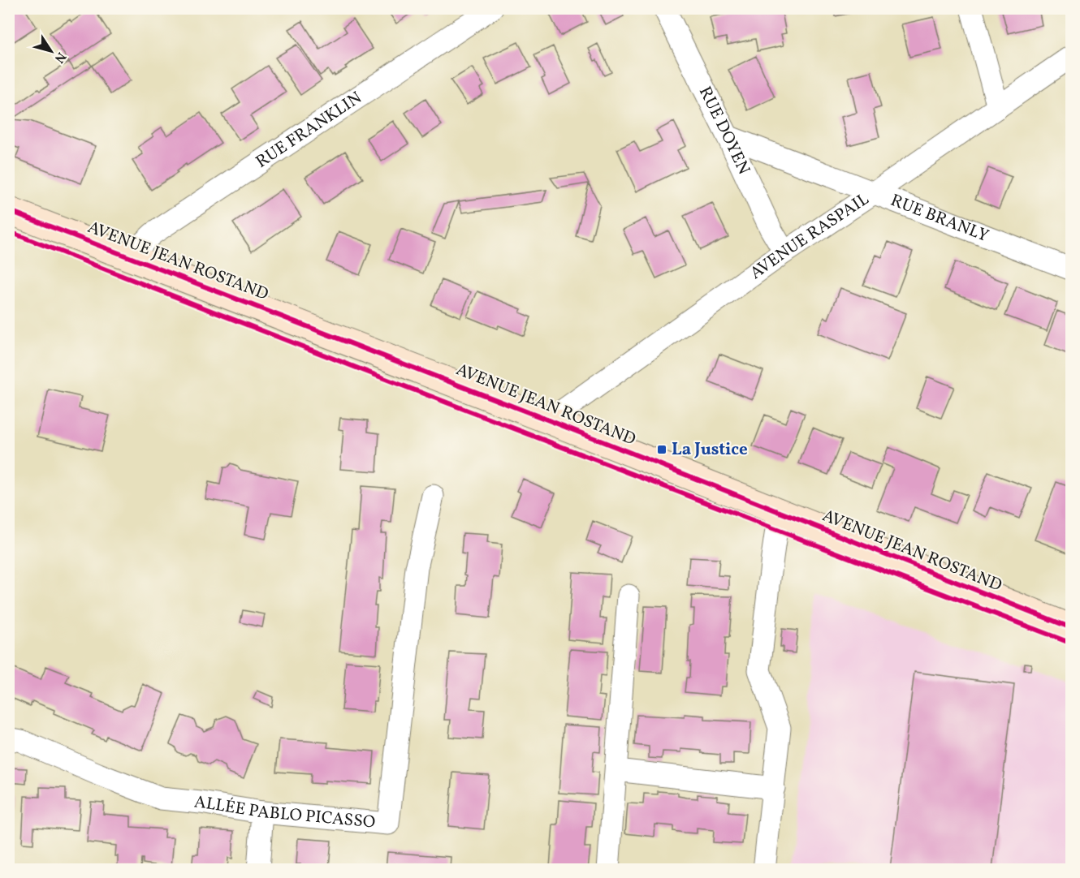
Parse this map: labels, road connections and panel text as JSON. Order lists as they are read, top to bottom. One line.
{"streets":{"street":["RUE FRANKLIN","RUE DOYEN","RUE BRANLY","AVENUE RASPAIL","AVENUE JEAN ROSTAND","ALLÉE PABLO PICASSO"]},"crossings":[["RUE FRANKLIN","AVENUE JEAN ROSTAND"],["RUE DOYEN","RUE BRANLY"],["RUE DOYEN","AVENUE RASPAIL"],["RUE BRANLY","AVENUE RASPAIL"],["AVENUE RASPAIL","AVENUE JEAN ROSTAND"]],"places":{"transit":["La Justice"]},"north":"bottom right"}
